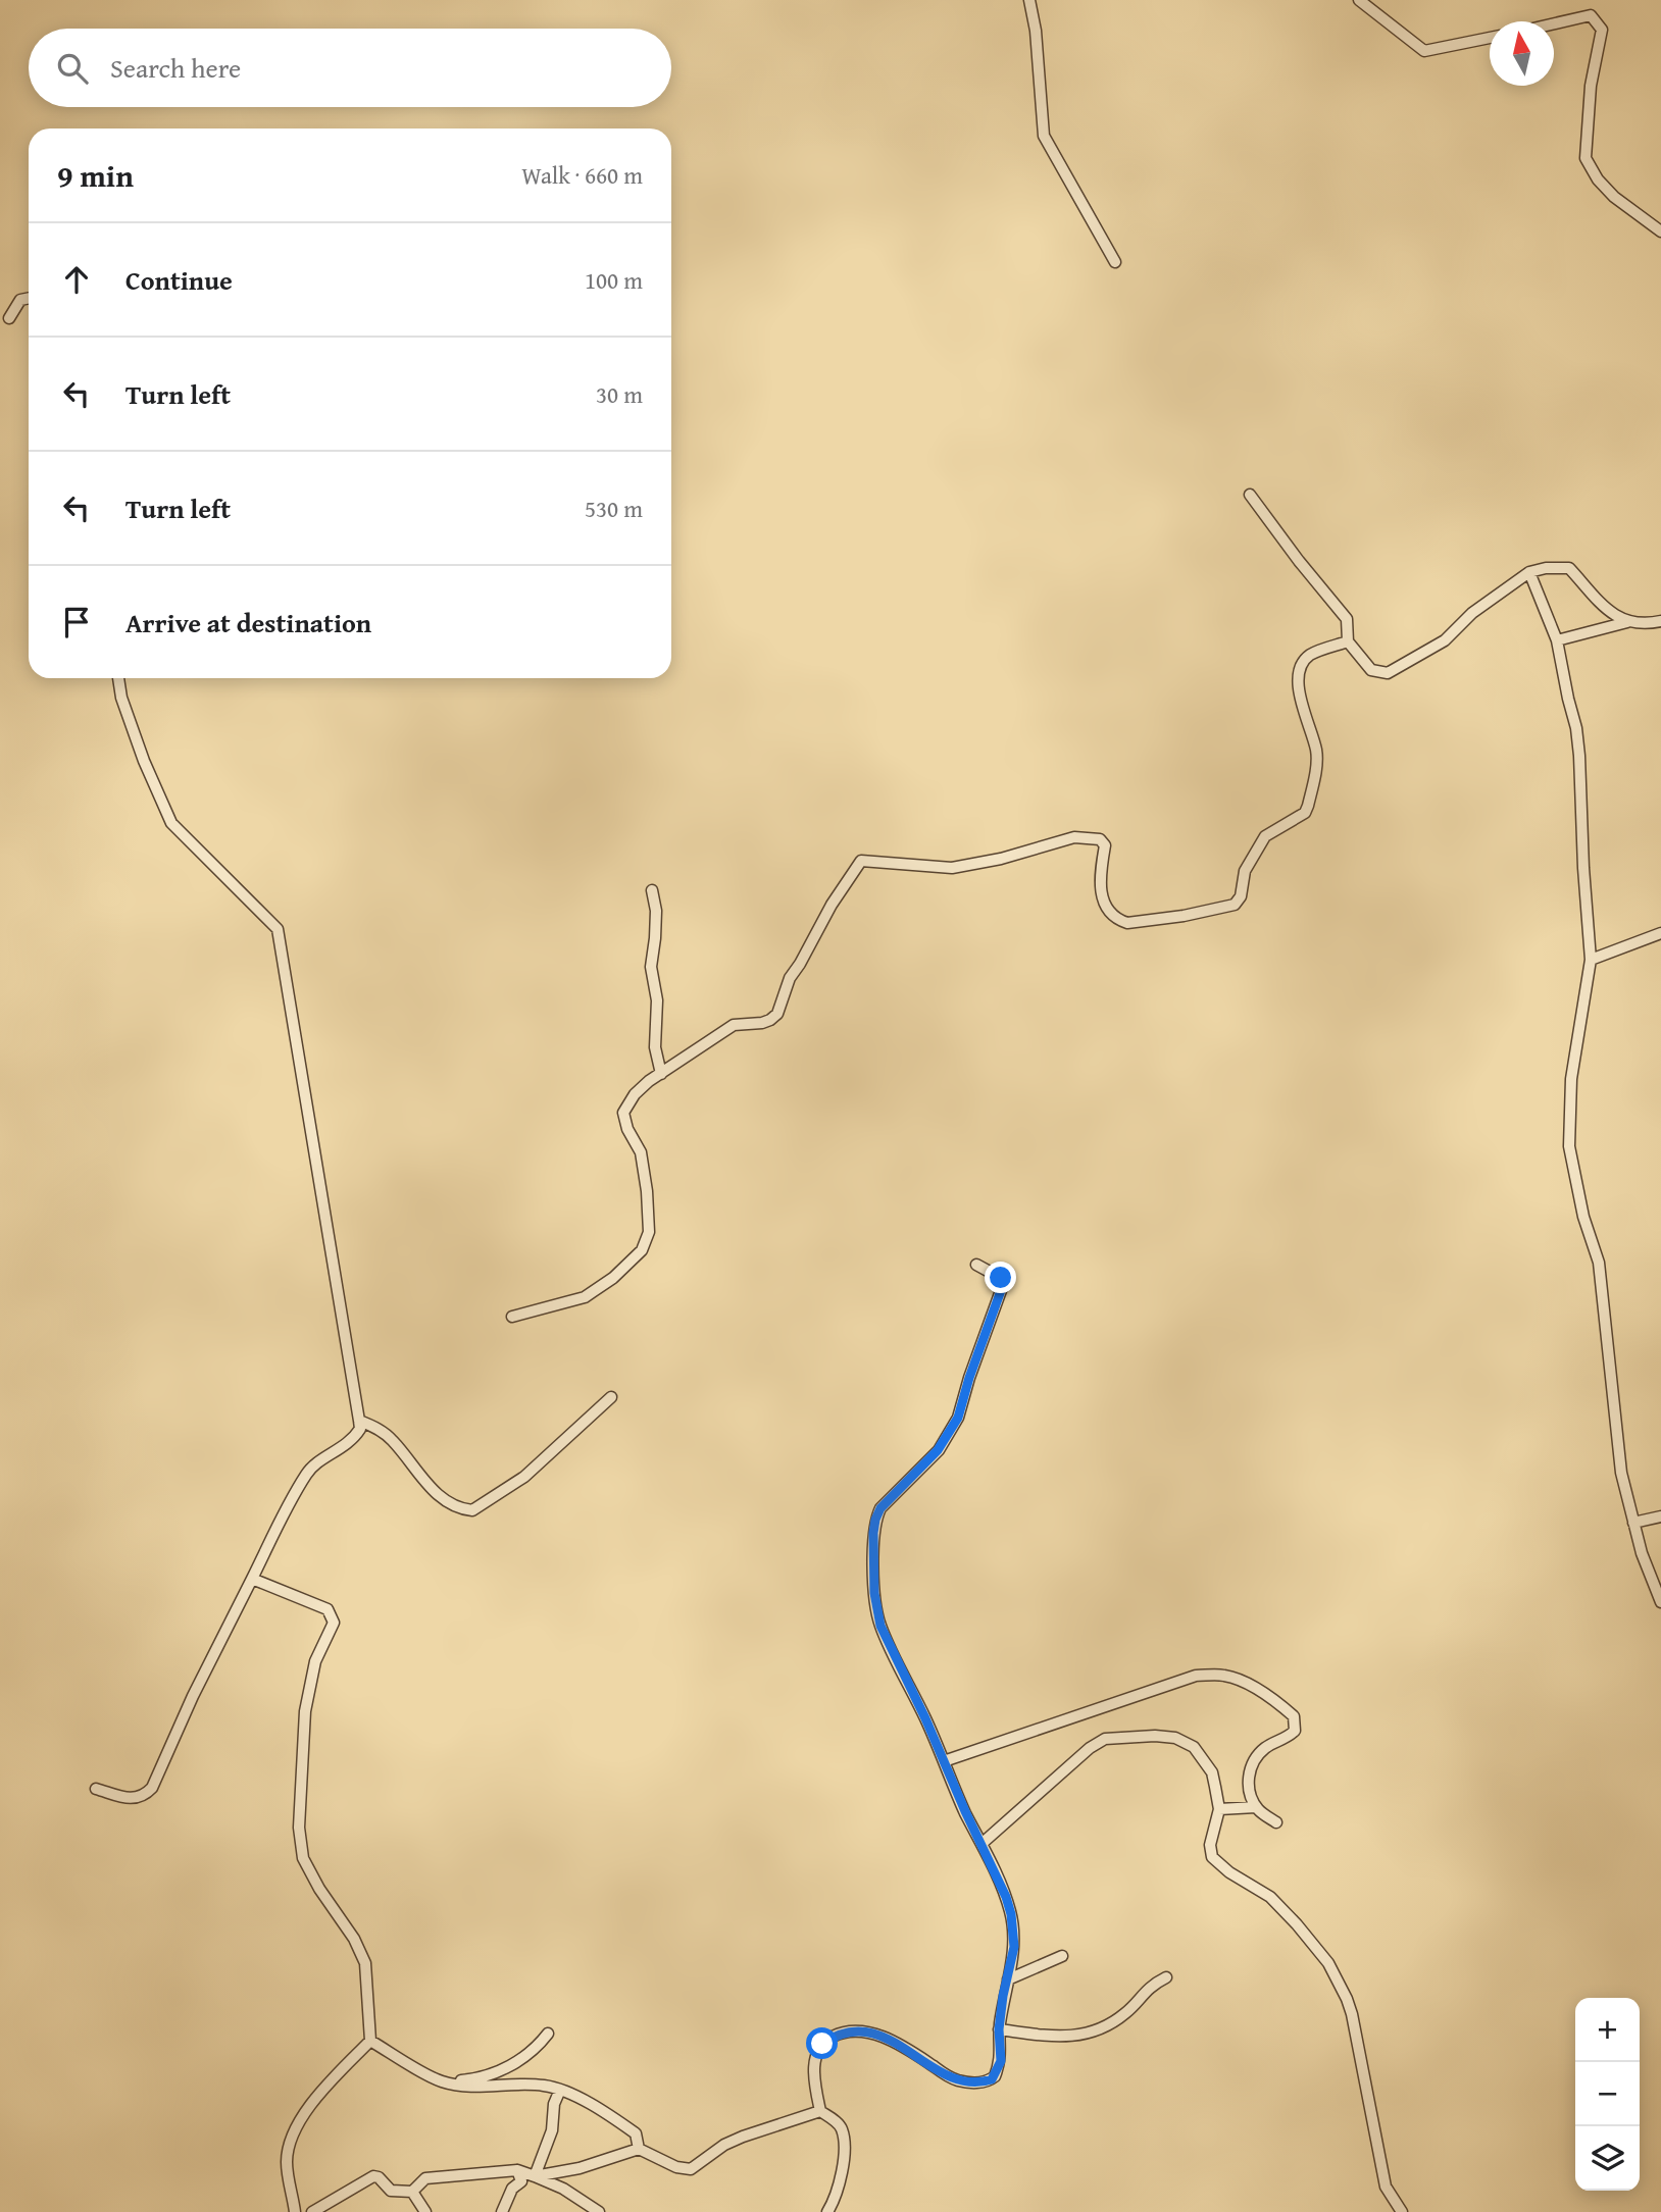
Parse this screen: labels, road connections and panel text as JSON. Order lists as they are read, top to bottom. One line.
{"north":"top","page":{"search":"Search here","heading":["9 min","Walk · 660 m"],"list":[["Continue","100 m"],["Turn left","30 m"],["Turn left","530 m"],"Arrive at destination"],"map_buttons":["+","−"]}}
